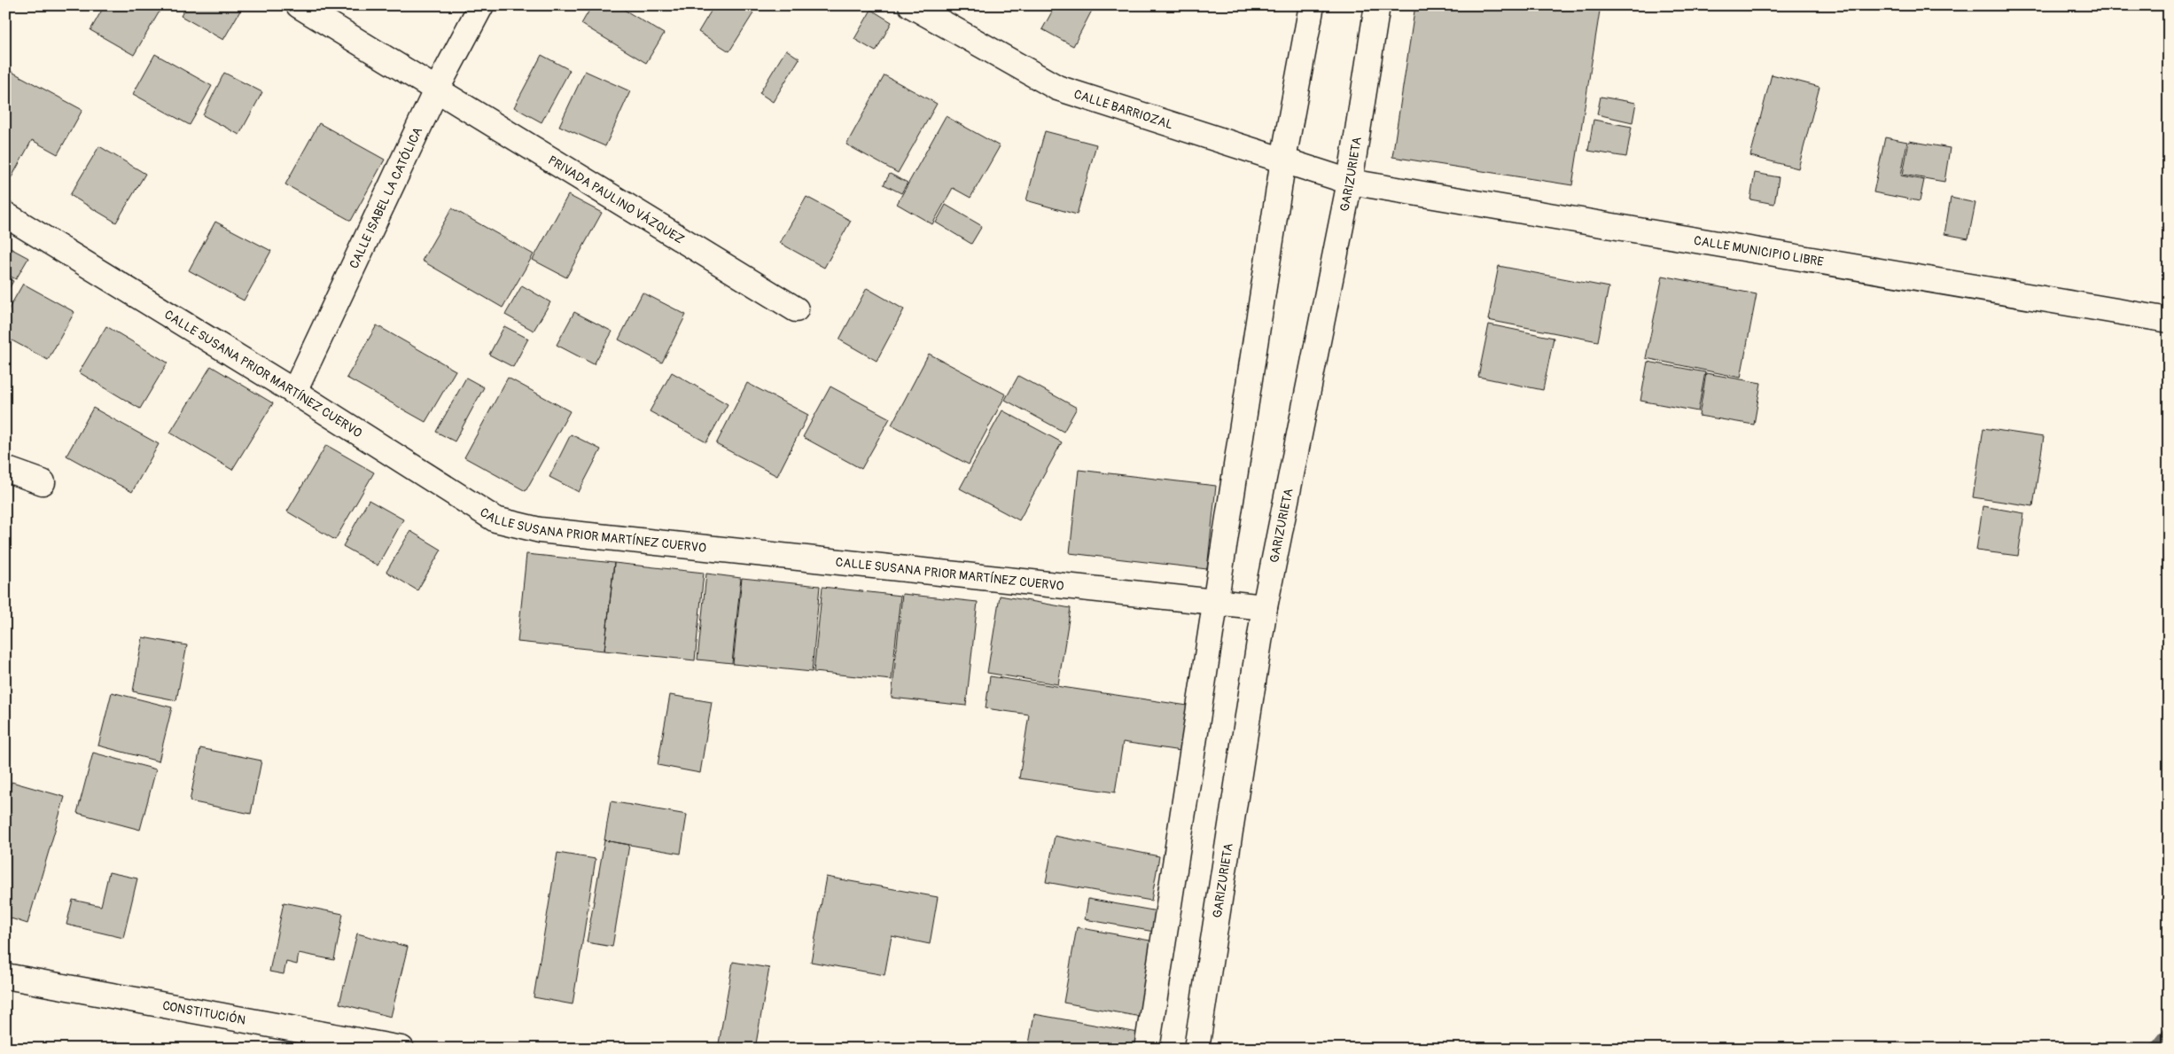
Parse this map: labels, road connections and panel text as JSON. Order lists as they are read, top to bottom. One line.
{"streets":{"street":["CALLE BARRIOZAL","GARIZURIETA","CALLE ISABEL LA CATÓLICA","PRIVADA PAULINO VÁZQUEZ","CALLE MUNICIPIO LIBRE","CALLE SUSANA PRIOR MARTÍNEZ CUERVO","CONSTITUCIÓN"]},"crossings":[["CALLE BARRIOZAL","GARIZURIETA"],["CALLE BARRIOZAL","CALLE MUNICIPIO LIBRE"],["GARIZURIETA","CALLE MUNICIPIO LIBRE"],["GARIZURIETA","CALLE SUSANA PRIOR MARTÍNEZ CUERVO"],["CALLE ISABEL LA CATÓLICA","PRIVADA PAULINO VÁZQUEZ"],["CALLE ISABEL LA CATÓLICA","CALLE SUSANA PRIOR MARTÍNEZ CUERVO"]]}
